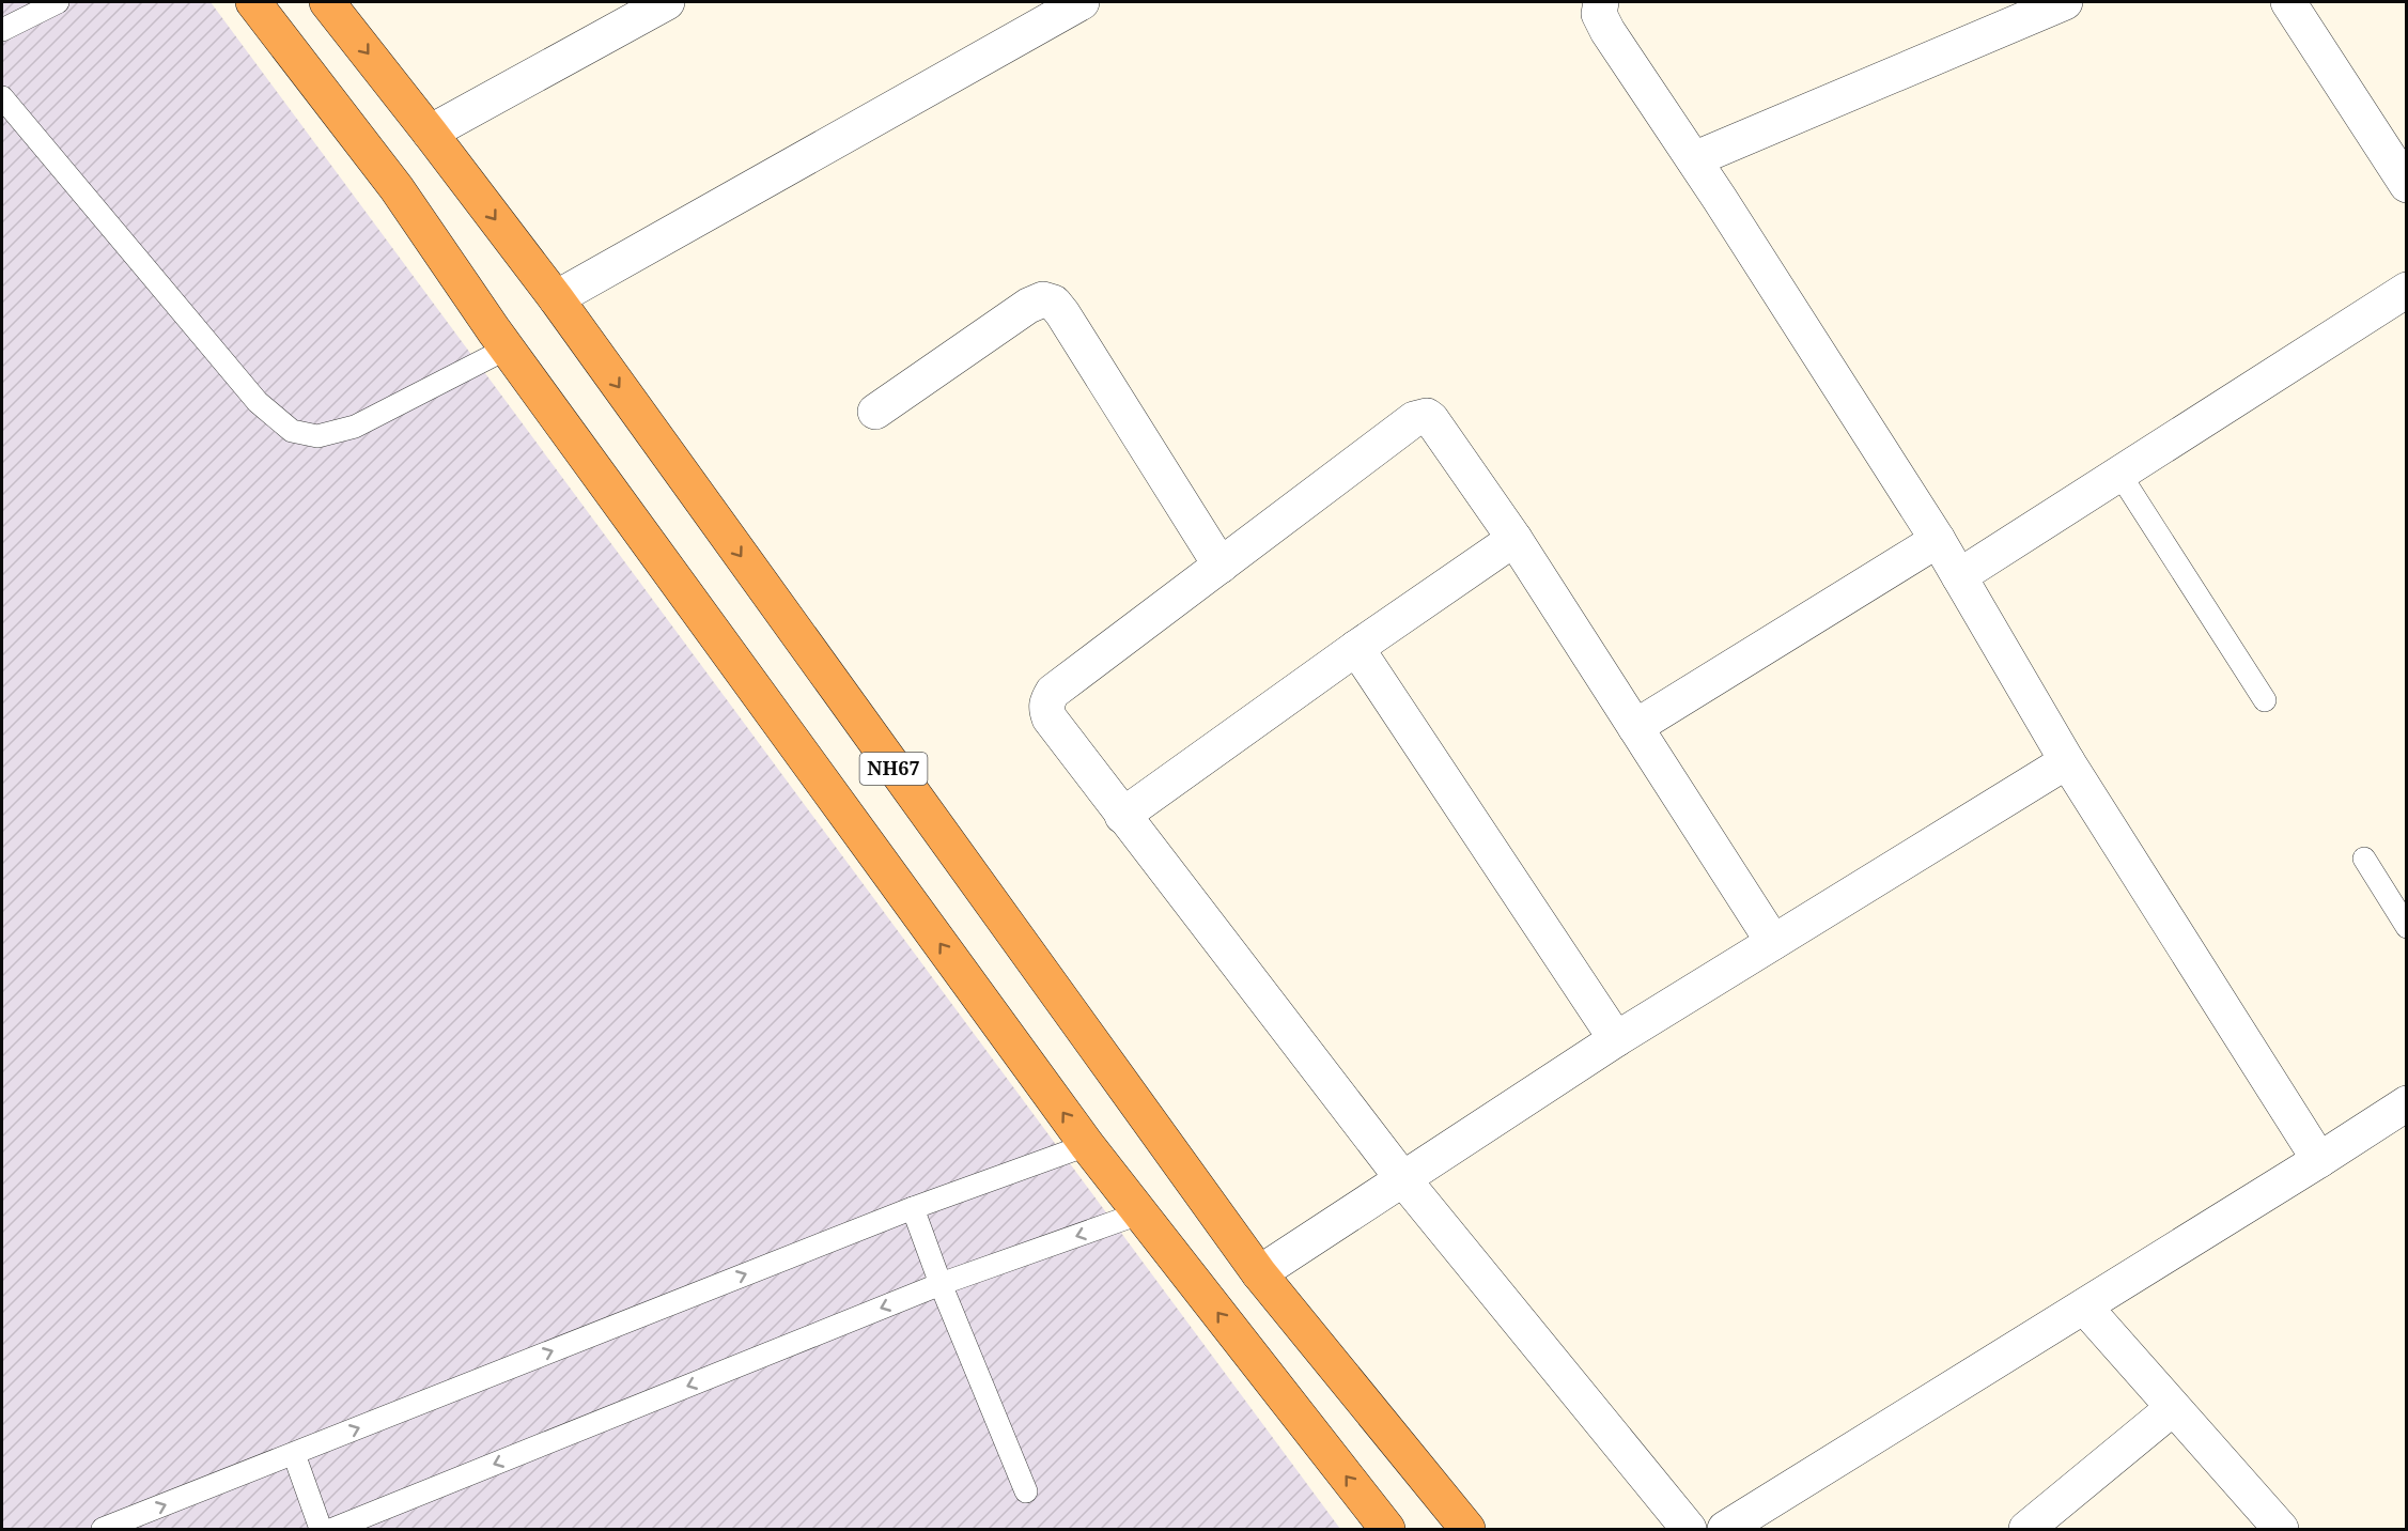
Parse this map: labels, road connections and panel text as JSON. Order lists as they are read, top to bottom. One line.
{"streets":{"highway":["NH67"]}}
